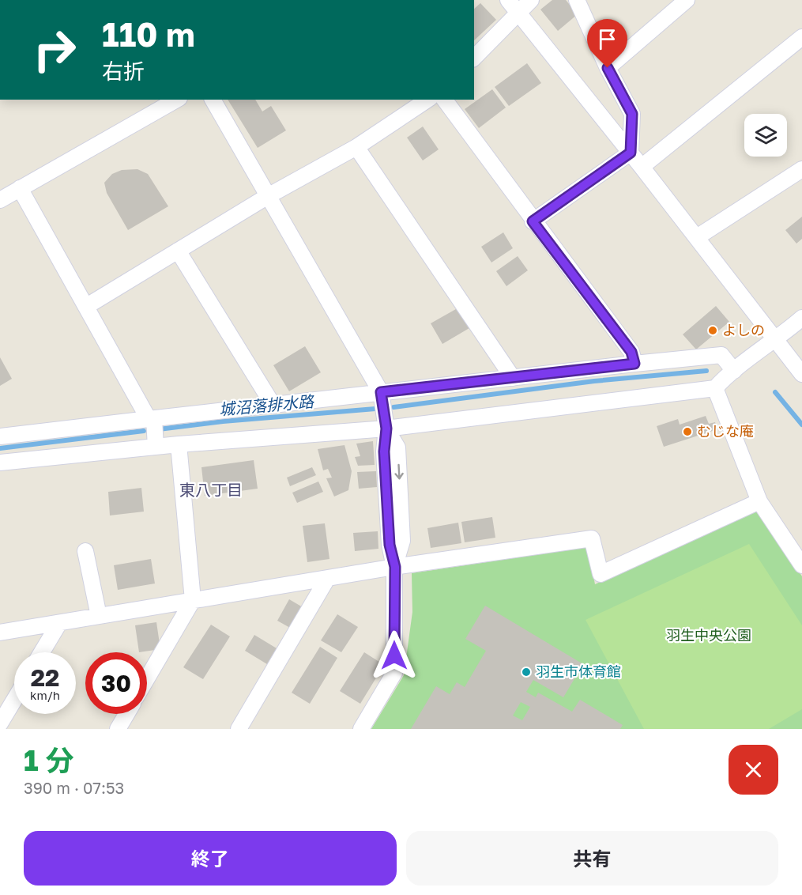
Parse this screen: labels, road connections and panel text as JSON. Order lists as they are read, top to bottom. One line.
{"districts":["東八丁目"],"water":["城沼落排水路"],"parks":["羽生中央公園"],"places":["よしの","むじな庵","羽生市体育館"],"page":{"turn":["110 m","右折"],"speed":"22 km/h","limit":"30","heading":["1 分","390 m · 07:53"],"buttons":["終了","共有"]}}
